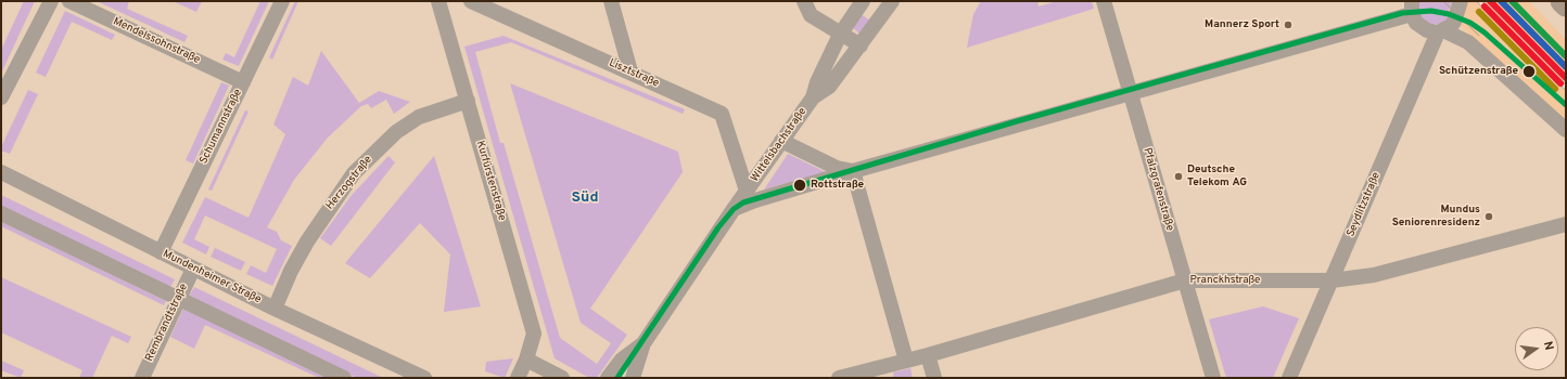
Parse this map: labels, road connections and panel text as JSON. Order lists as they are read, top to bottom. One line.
{"streets":{"street":["Mendelssohnstraße","Lisztstraße","Schumannstraße","Wittelsbachstraße","Kurfürstenstraße","Herzogstraße","Pfalzgrafenstraße","Seydlitzstraße","Mundenheimer Straße","Pranckhstraße","Rembrandtstraße"]},"crossings":[["Mendelssohnstraße","Schumannstraße"],["Lisztstraße","Wittelsbachstraße"],["Schumannstraße","Mundenheimer Straße"],["Kurfürstenstraße","Herzogstraße"],["Herzogstraße","Mundenheimer Straße"],["Pfalzgrafenstraße","Pranckhstraße"],["Seydlitzstraße","Pranckhstraße"],["Mundenheimer Straße","Rembrandtstraße"]],"districts":["Süd"],"places":["Mannerz Sport","Schützenstraße","Deutsche Telekom AG","Rottstraße","Mundus Seniorenresidenz"],"north":"right"}
